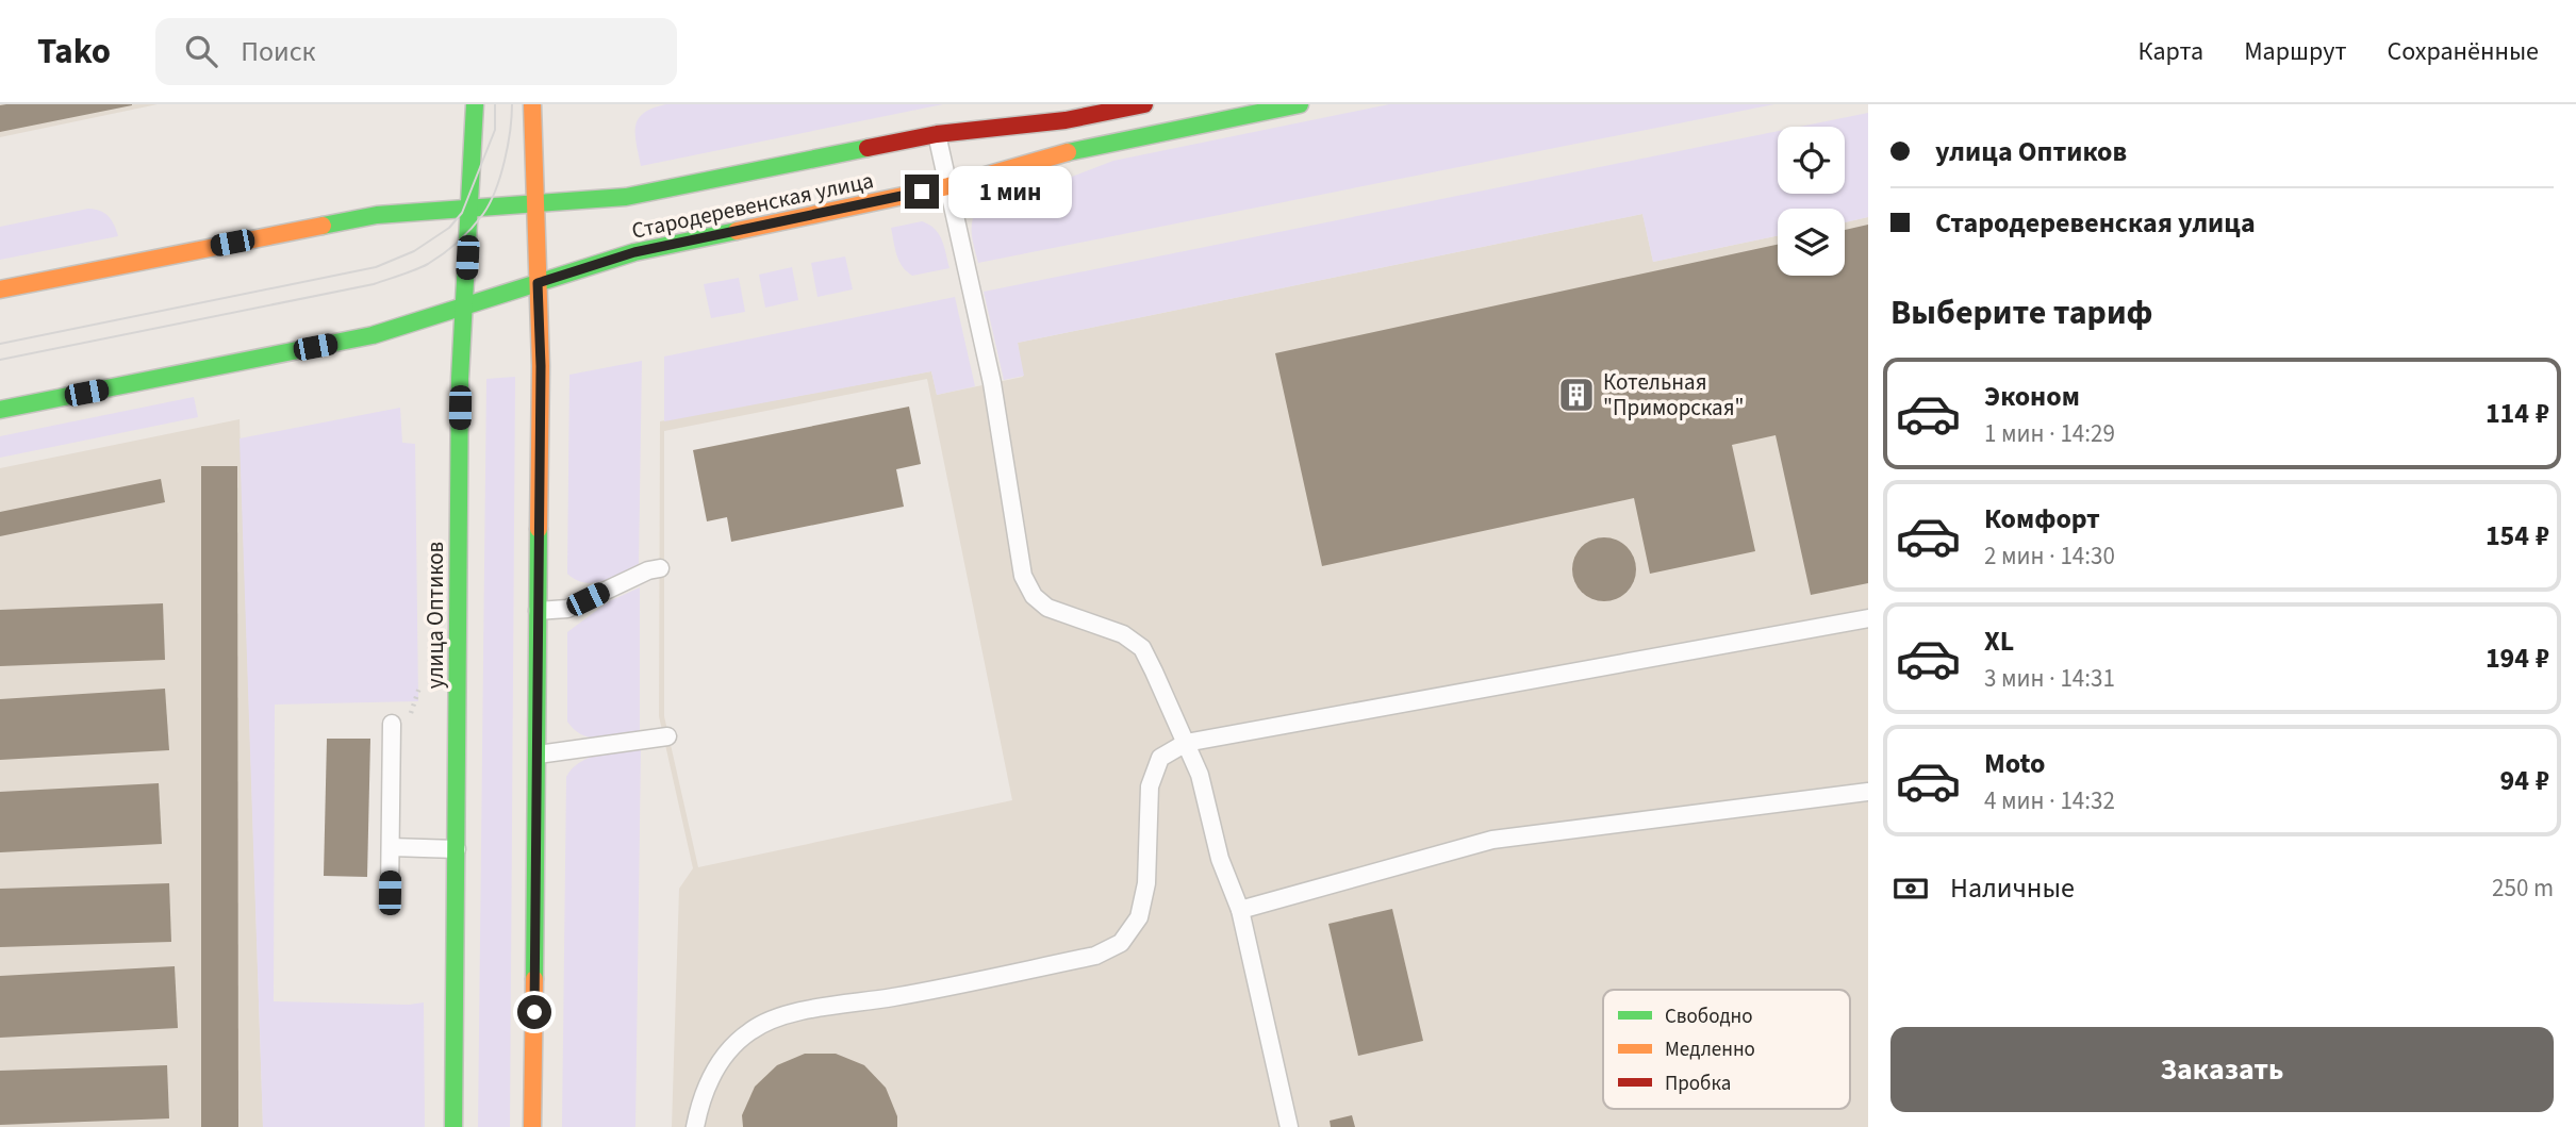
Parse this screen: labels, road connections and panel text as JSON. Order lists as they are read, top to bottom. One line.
{"streets":{"street":["Стародеревенская улица","улица Оптиков"]},"crossings":[["Стародеревенская улица","улица Оптиков"]],"places":{"building":["Котельная \"Приморская\""]},"legend":["Свободно","Медленно","Пробка"],"page":{"header":"Tako","search":"Поиск","nav":["Карта","Маршрут","Сохранённые"],"banner":["улица Оптиков","Стародеревенская улица"],"bubble":"1 мин","heading":"Выберите тариф","list":[{"name":"Эконом","note":"1 мин · 14:29","value":"114 ₽"},{"name":"Комфорт","note":"2 мин · 14:30","value":"154 ₽"},{"name":"XL","note":"3 мин · 14:31","value":"194 ₽"},{"name":"Moto","note":"4 мин · 14:32","value":"94 ₽"}],"pay":["Наличные","250 m"],"buttons":"Заказать"}}
